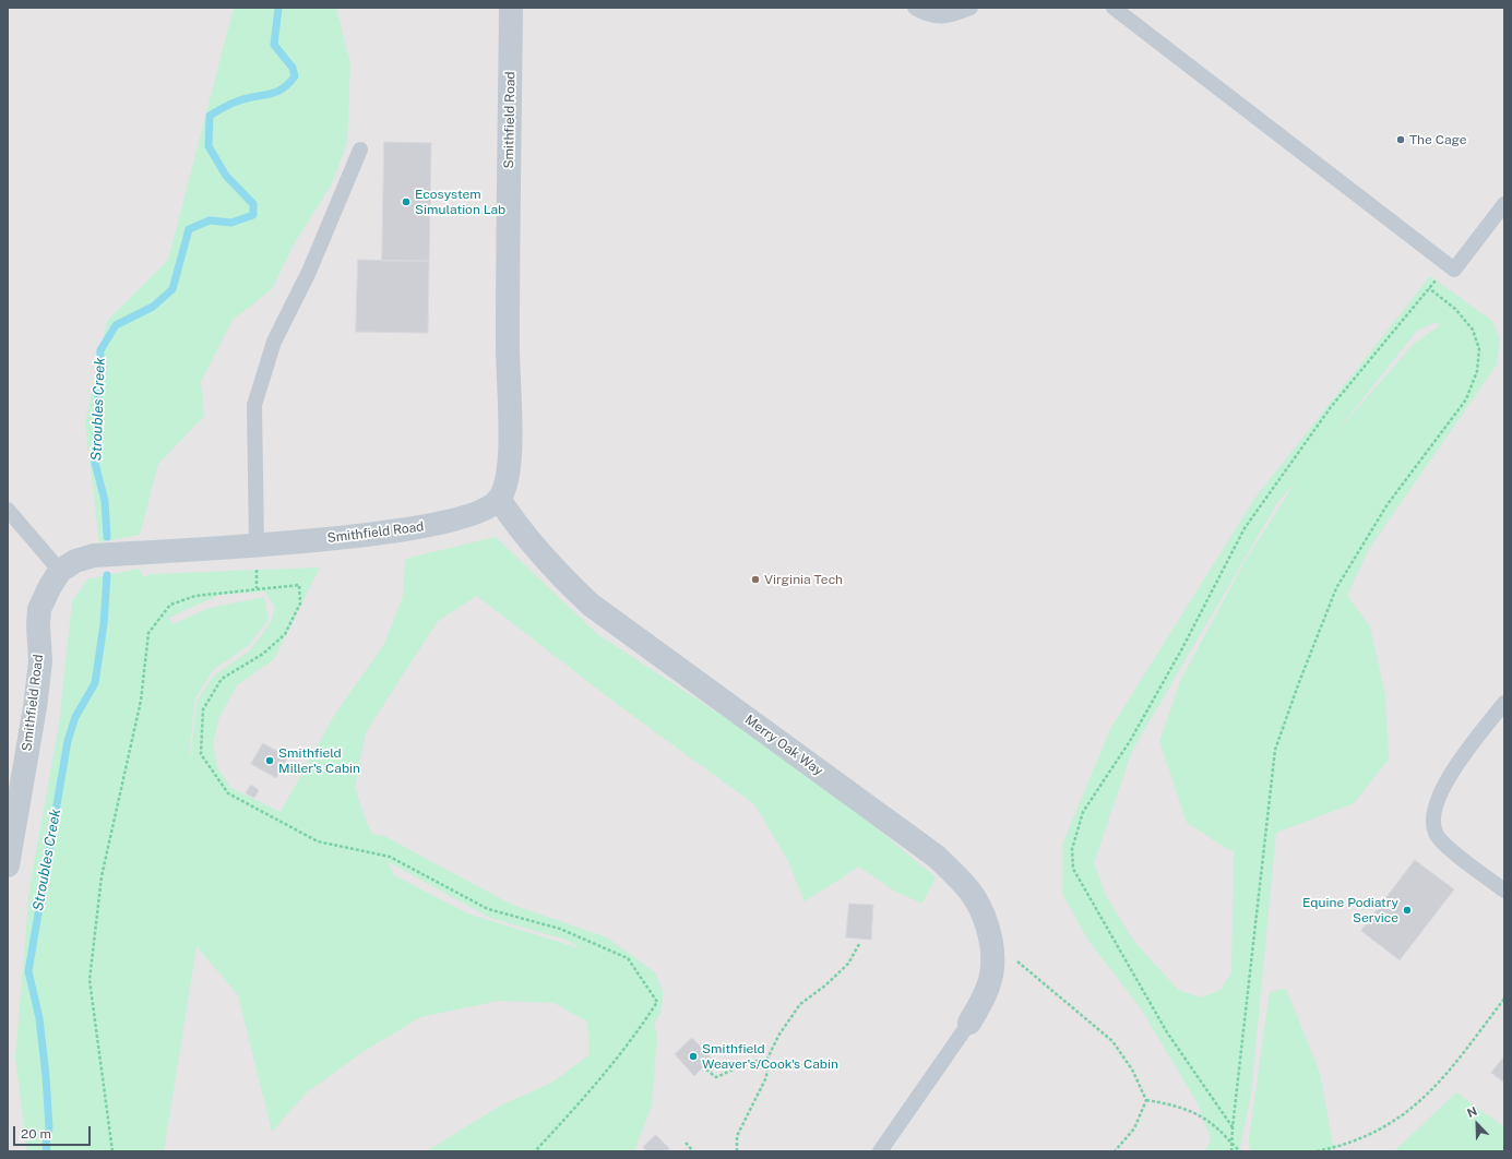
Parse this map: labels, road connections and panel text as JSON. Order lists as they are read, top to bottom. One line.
{"streets":{"street":["Smithfield Road","Merry Oak Way"]},"crossings":[["Smithfield Road","Merry Oak Way"]],"water":["Stroubles Creek"],"places":["The Cage","Ecosystem Simulation Lab","Virginia Tech","Smithfield Miller's Cabin","Equine Podiatry Service","Smithfield Weaver's/Cook's Cabin"],"scale_bar":"20 m","north":"top left"}
